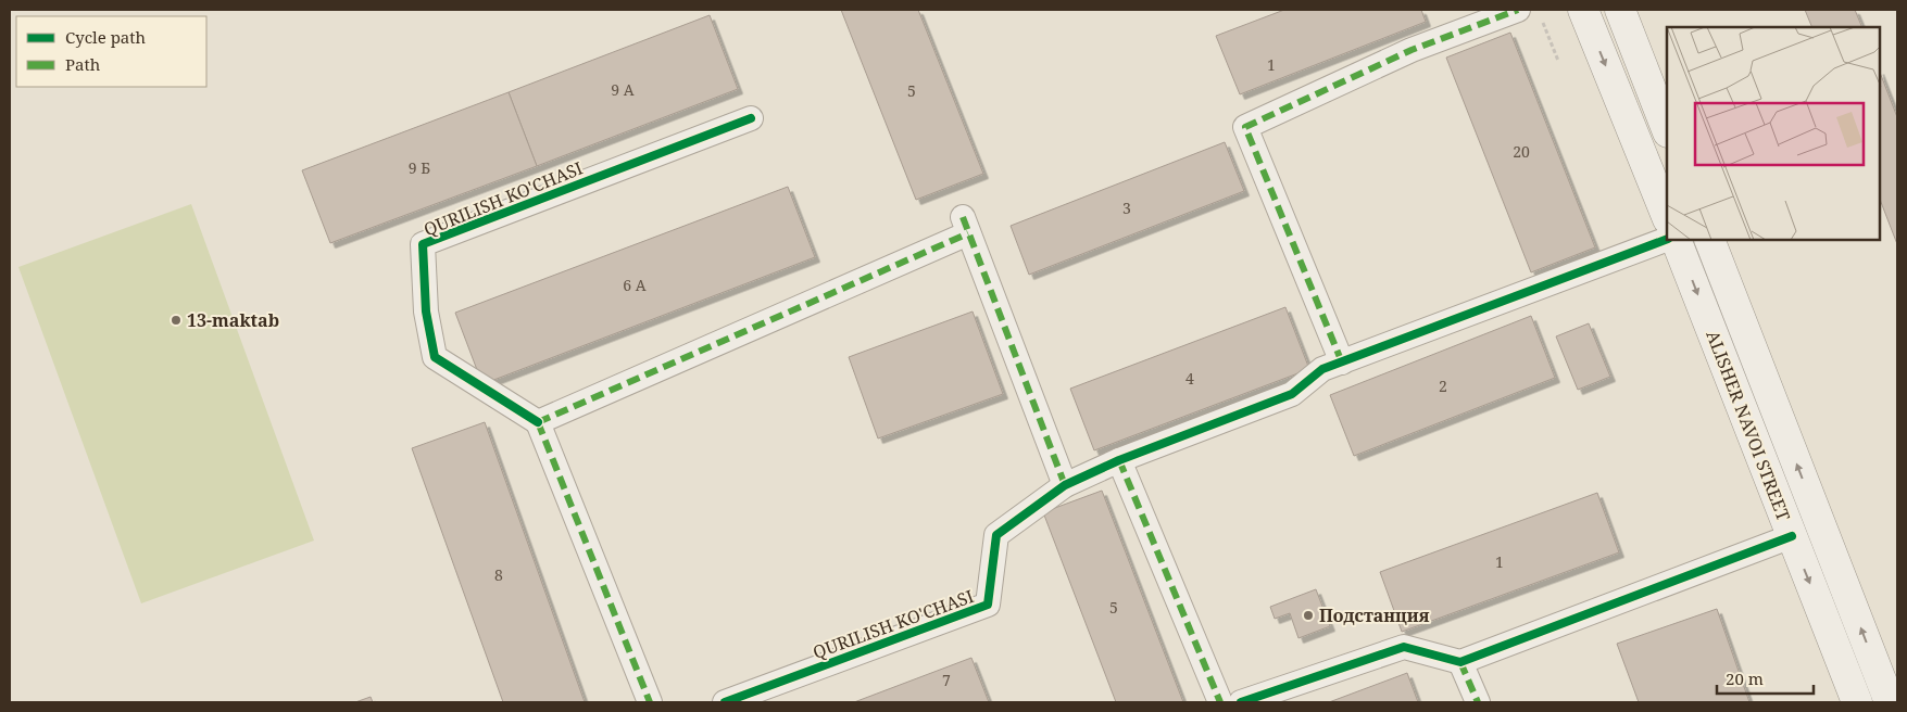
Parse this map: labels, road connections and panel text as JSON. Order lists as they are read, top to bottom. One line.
{"streets":{"main road":["ALISHER NAVOI STREET"],"street":["QURILISH KO'CHASI"]},"places":["13-maktab","Подстанция"],"house_numbers":["1","9 А","5","20","9 Б","3","6 А","4","2","1","8","5","7"],"legend":["Cycle path","Path"],"scale_bar":"20 m"}
